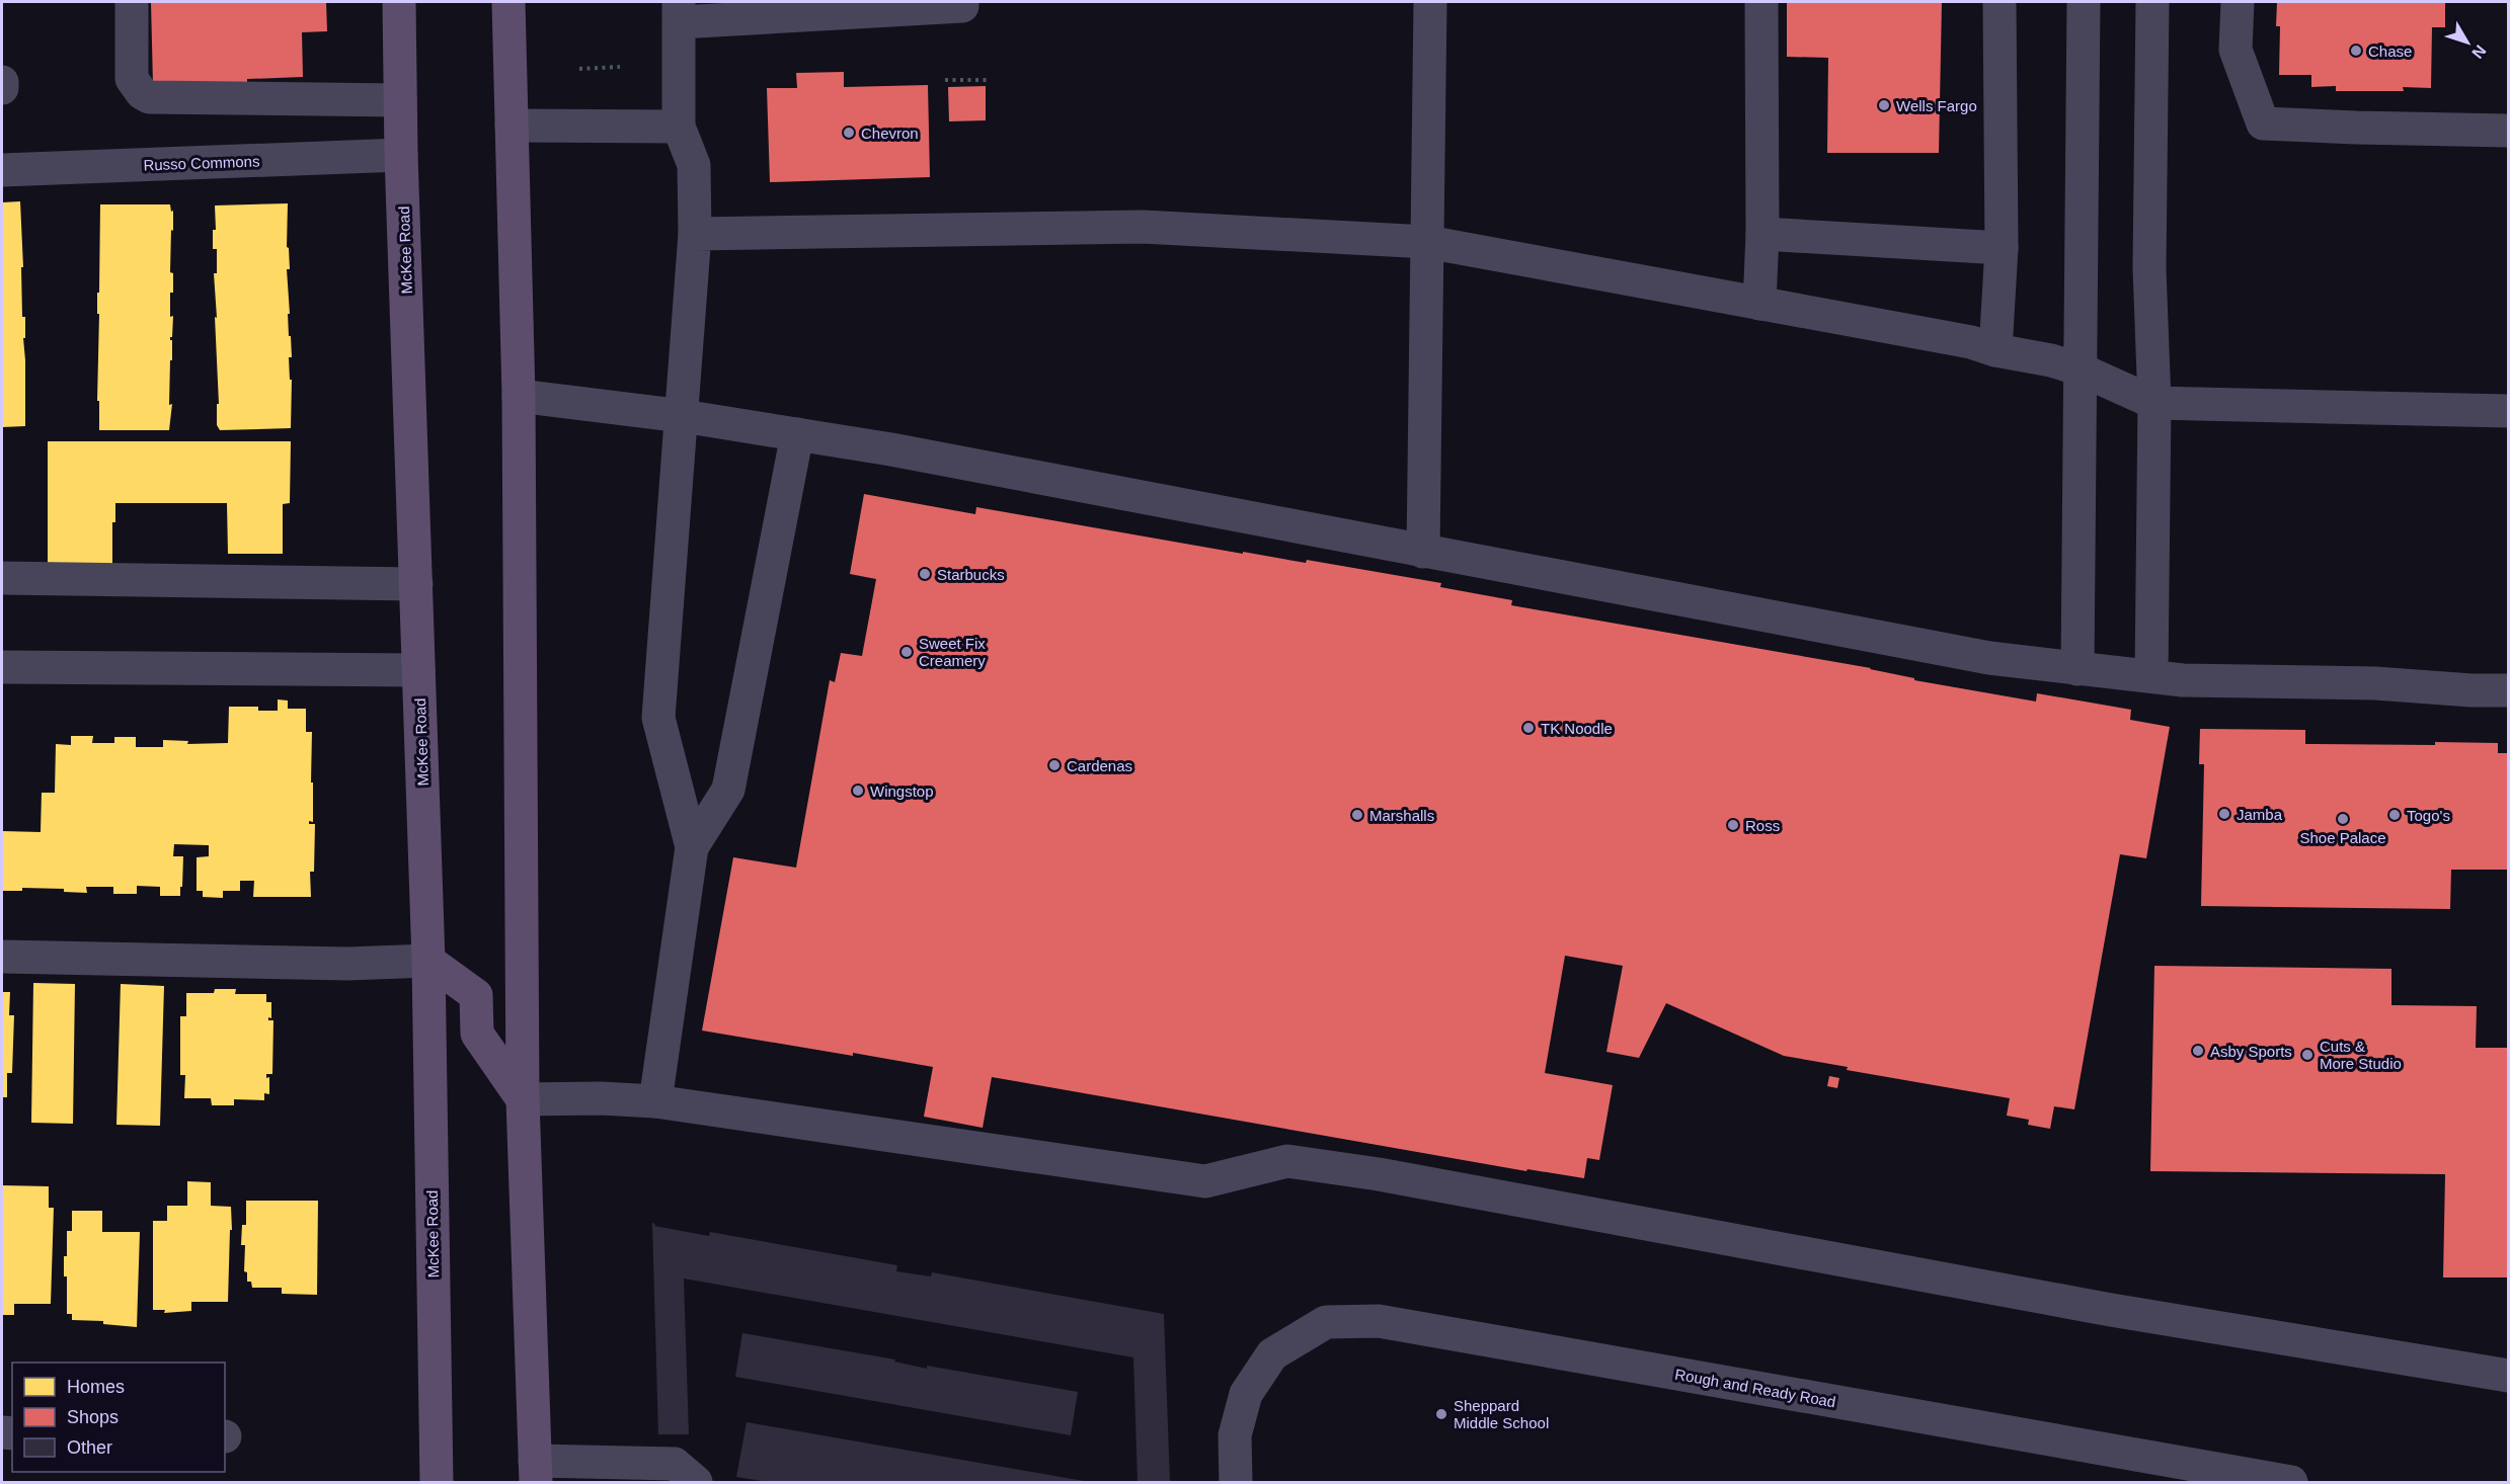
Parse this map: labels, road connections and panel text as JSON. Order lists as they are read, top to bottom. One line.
{"streets":{"main road":["McKee Road"],"street":["Russo Commons","Rough and Ready Road"]},"crossings":[["Russo Commons","McKee Road"]],"places":["Chase","Wells Fargo","Chevron","Starbucks","Sweet Fix Creamery","TK Noodle","Cardenas","Wingstop","Jamba","Marshalls","Togo's","Shoe Palace","Ross","Asby Sports","Cuts & More Studio","Sheppard Middle School"],"legend":["Homes","Shops","Other"],"north":"bottom right"}
